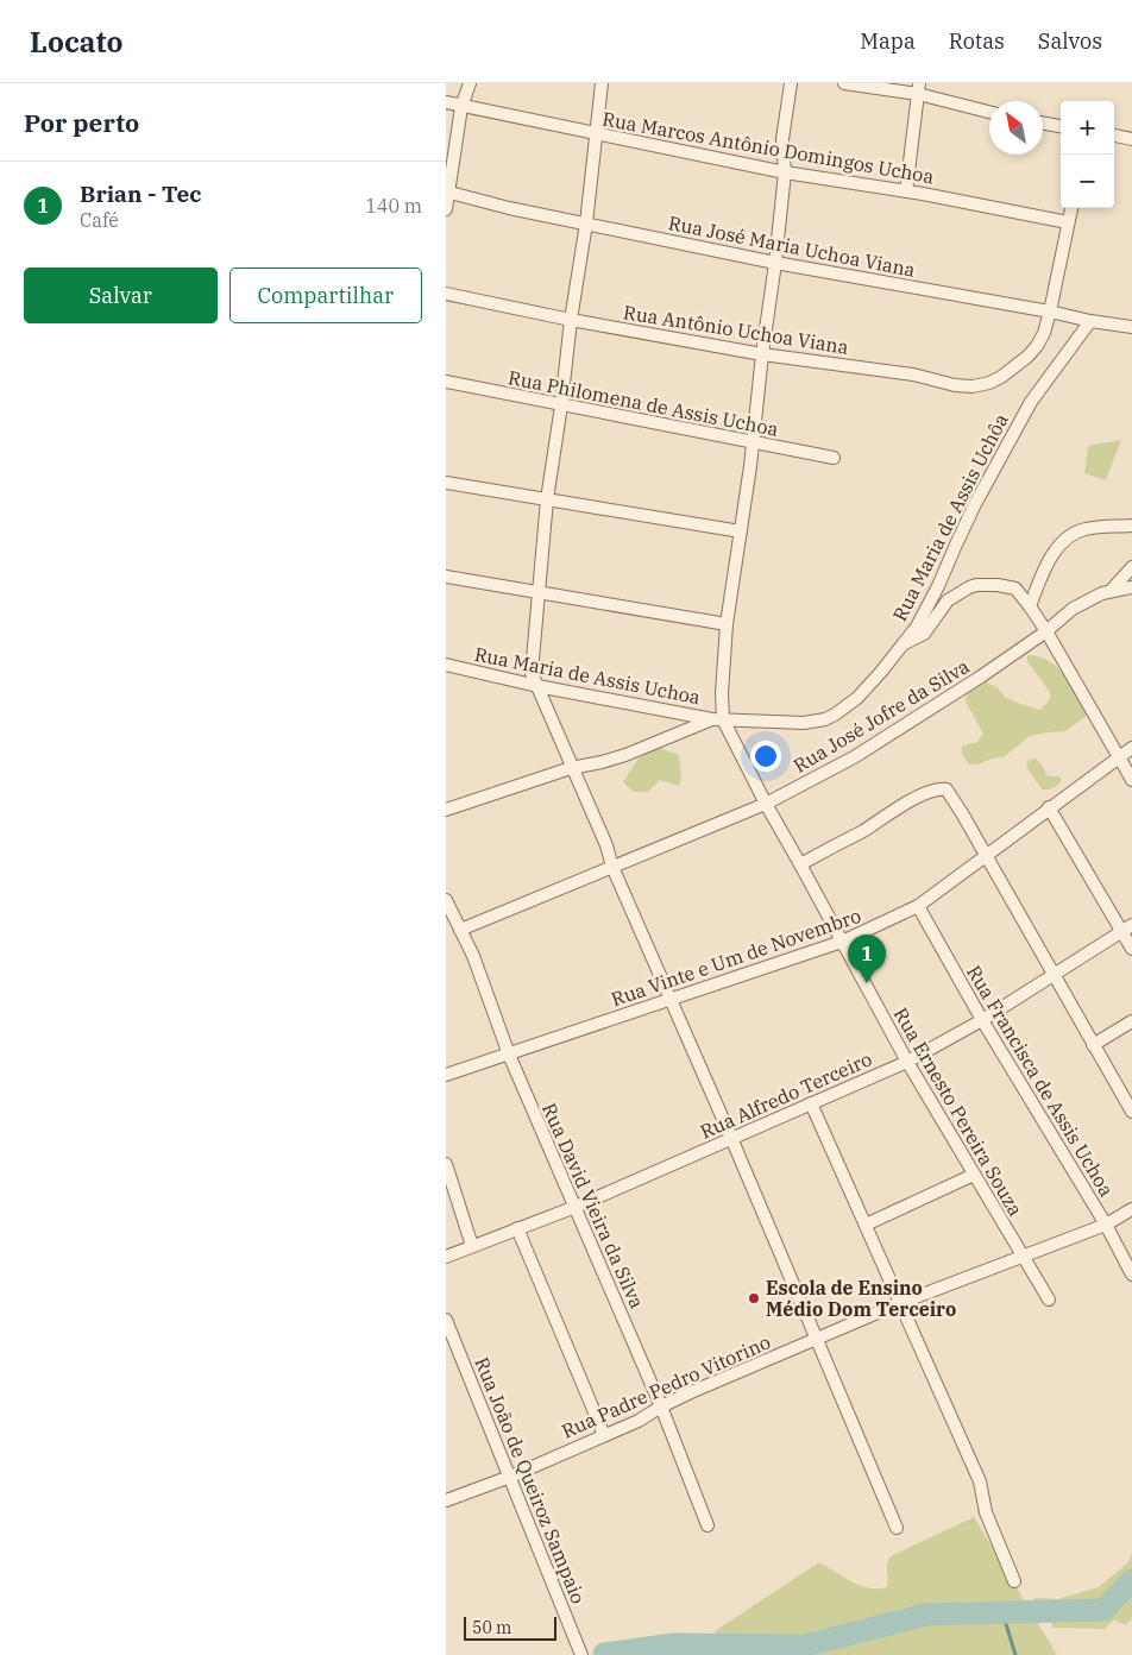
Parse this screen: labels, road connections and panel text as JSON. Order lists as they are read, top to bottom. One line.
{"streets":{"street":["Rua Marcos Antônio Domingos Uchoa","Rua José Maria Uchoa Viana","Rua Antônio Uchoa Viana","Rua Philomena de Assis Uchoa","Rua Maria de Assis Uchôa","Rua Maria de Assis Uchoa","Rua José Jofre da Silva","Rua Vinte e Um de Novembro","Rua Francisca de Assis Uchoa","Rua Alfredo Terceiro","Rua Ernesto Pereira Souza","Rua David Vieira da Silva","Rua Padre Pedro Vitorino","Rua João de Queiroz Sampaio"]},"crossings":[["Rua Marcos Antônio Domingos Uchoa","Rua Antônio Uchoa Viana"],["Rua José Maria Uchoa Viana","Rua Antônio Uchoa Viana"],["Rua José Maria Uchoa Viana","Rua Maria de Assis Uchôa"],["Rua Maria de Assis Uchôa","Rua Maria de Assis Uchoa"],["Rua Maria de Assis Uchôa","Rua Ernesto Pereira Souza"],["Rua Maria de Assis Uchoa","Rua Ernesto Pereira Souza"],["Rua José Jofre da Silva","Rua Ernesto Pereira Souza"],["Rua José Jofre da Silva","Rua David Vieira da Silva"],["Rua Vinte e Um de Novembro","Rua Francisca de Assis Uchoa"],["Rua Vinte e Um de Novembro","Rua Ernesto Pereira Souza"],["Rua Vinte e Um de Novembro","Rua David Vieira da Silva"],["Rua Francisca de Assis Uchoa","Rua Alfredo Terceiro"],["Rua Francisca de Assis Uchoa","Rua Padre Pedro Vitorino"],["Rua Alfredo Terceiro","Rua Ernesto Pereira Souza"],["Rua Alfredo Terceiro","Rua David Vieira da Silva"],["Rua Ernesto Pereira Souza","Rua Padre Pedro Vitorino"],["Rua David Vieira da Silva","Rua Padre Pedro Vitorino"],["Rua Padre Pedro Vitorino","Rua João de Queiroz Sampaio"]],"places":["Escola de Ensino Médio Dom Terceiro"],"scale_bar":"50 m","north":"top left","page":{"header":"Locato","nav":["Mapa","Rotas","Salvos"],"heading":"Por perto","map_buttons":["+","−"],"list":[{"mark":"1","name":"Brian - Tec","note":"Café","value":"140 m"}],"buttons":["Salvar","Compartilhar"],"pins":"1","scale":"50 m"}}
